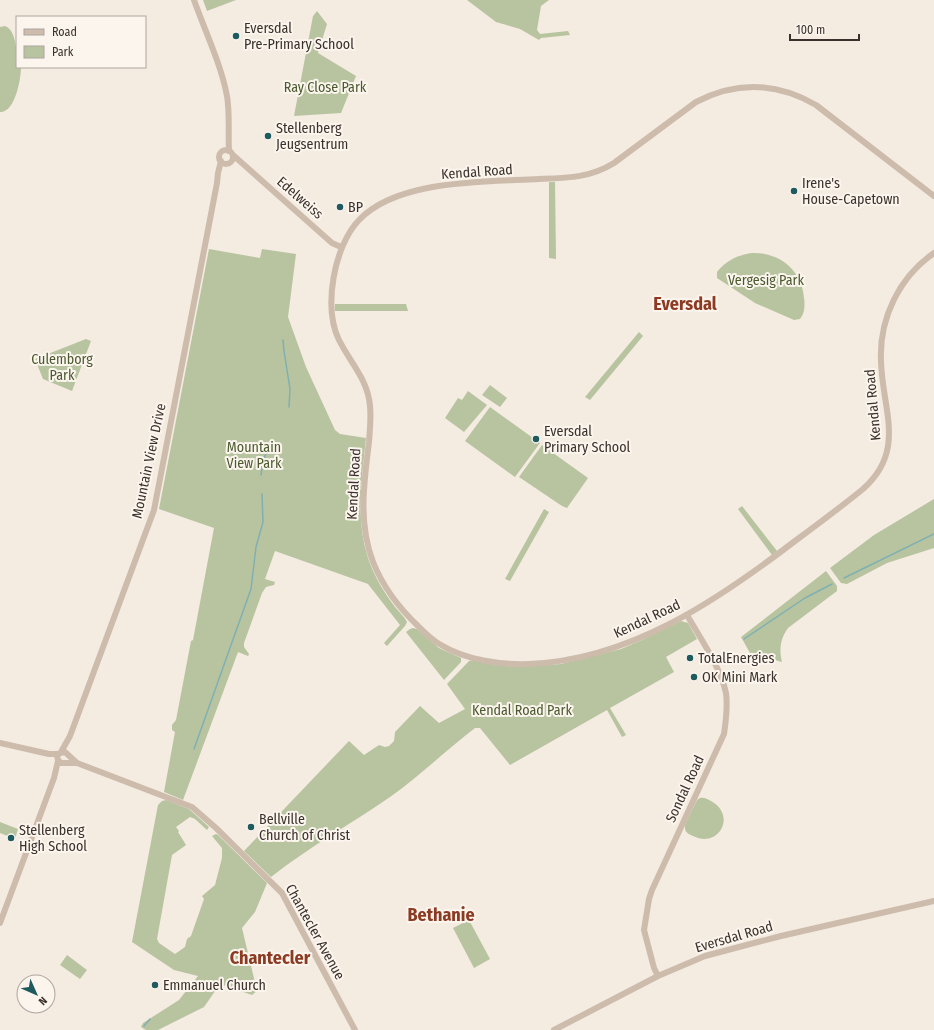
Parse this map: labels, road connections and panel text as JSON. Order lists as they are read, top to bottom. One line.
{"streets":{"street":["Kendal Road","Edelweiss","Mountain View Drive","Sondal Road","Chantecler Avenue","Eversdal Road"]},"crossings":[["Kendal Road","Edelweiss"],["Kendal Road","Sondal Road"],["Edelweiss","Mountain View Drive"],["Mountain View Drive","Chantecler Avenue"],["Sondal Road","Eversdal Road"]],"districts":["Eversdal","Bethanie","Chantecler"],"parks":["Ray Close Park","Vergesig Park","Culemborg Park","Mountain View Park","Kendal Road Park"],"places":["Eversdal Pre-Primary School","Stellenberg Jeugsentrum","Irene's House-Capetown","BP","Eversdal Primary School","TotalEnergies","OK Mini Mark","Bellville Church of Christ","Stellenberg High School","Emmanuel Church"],"legend":["Road","Park"],"scale_bar":"100 m","north":"bottom right"}
